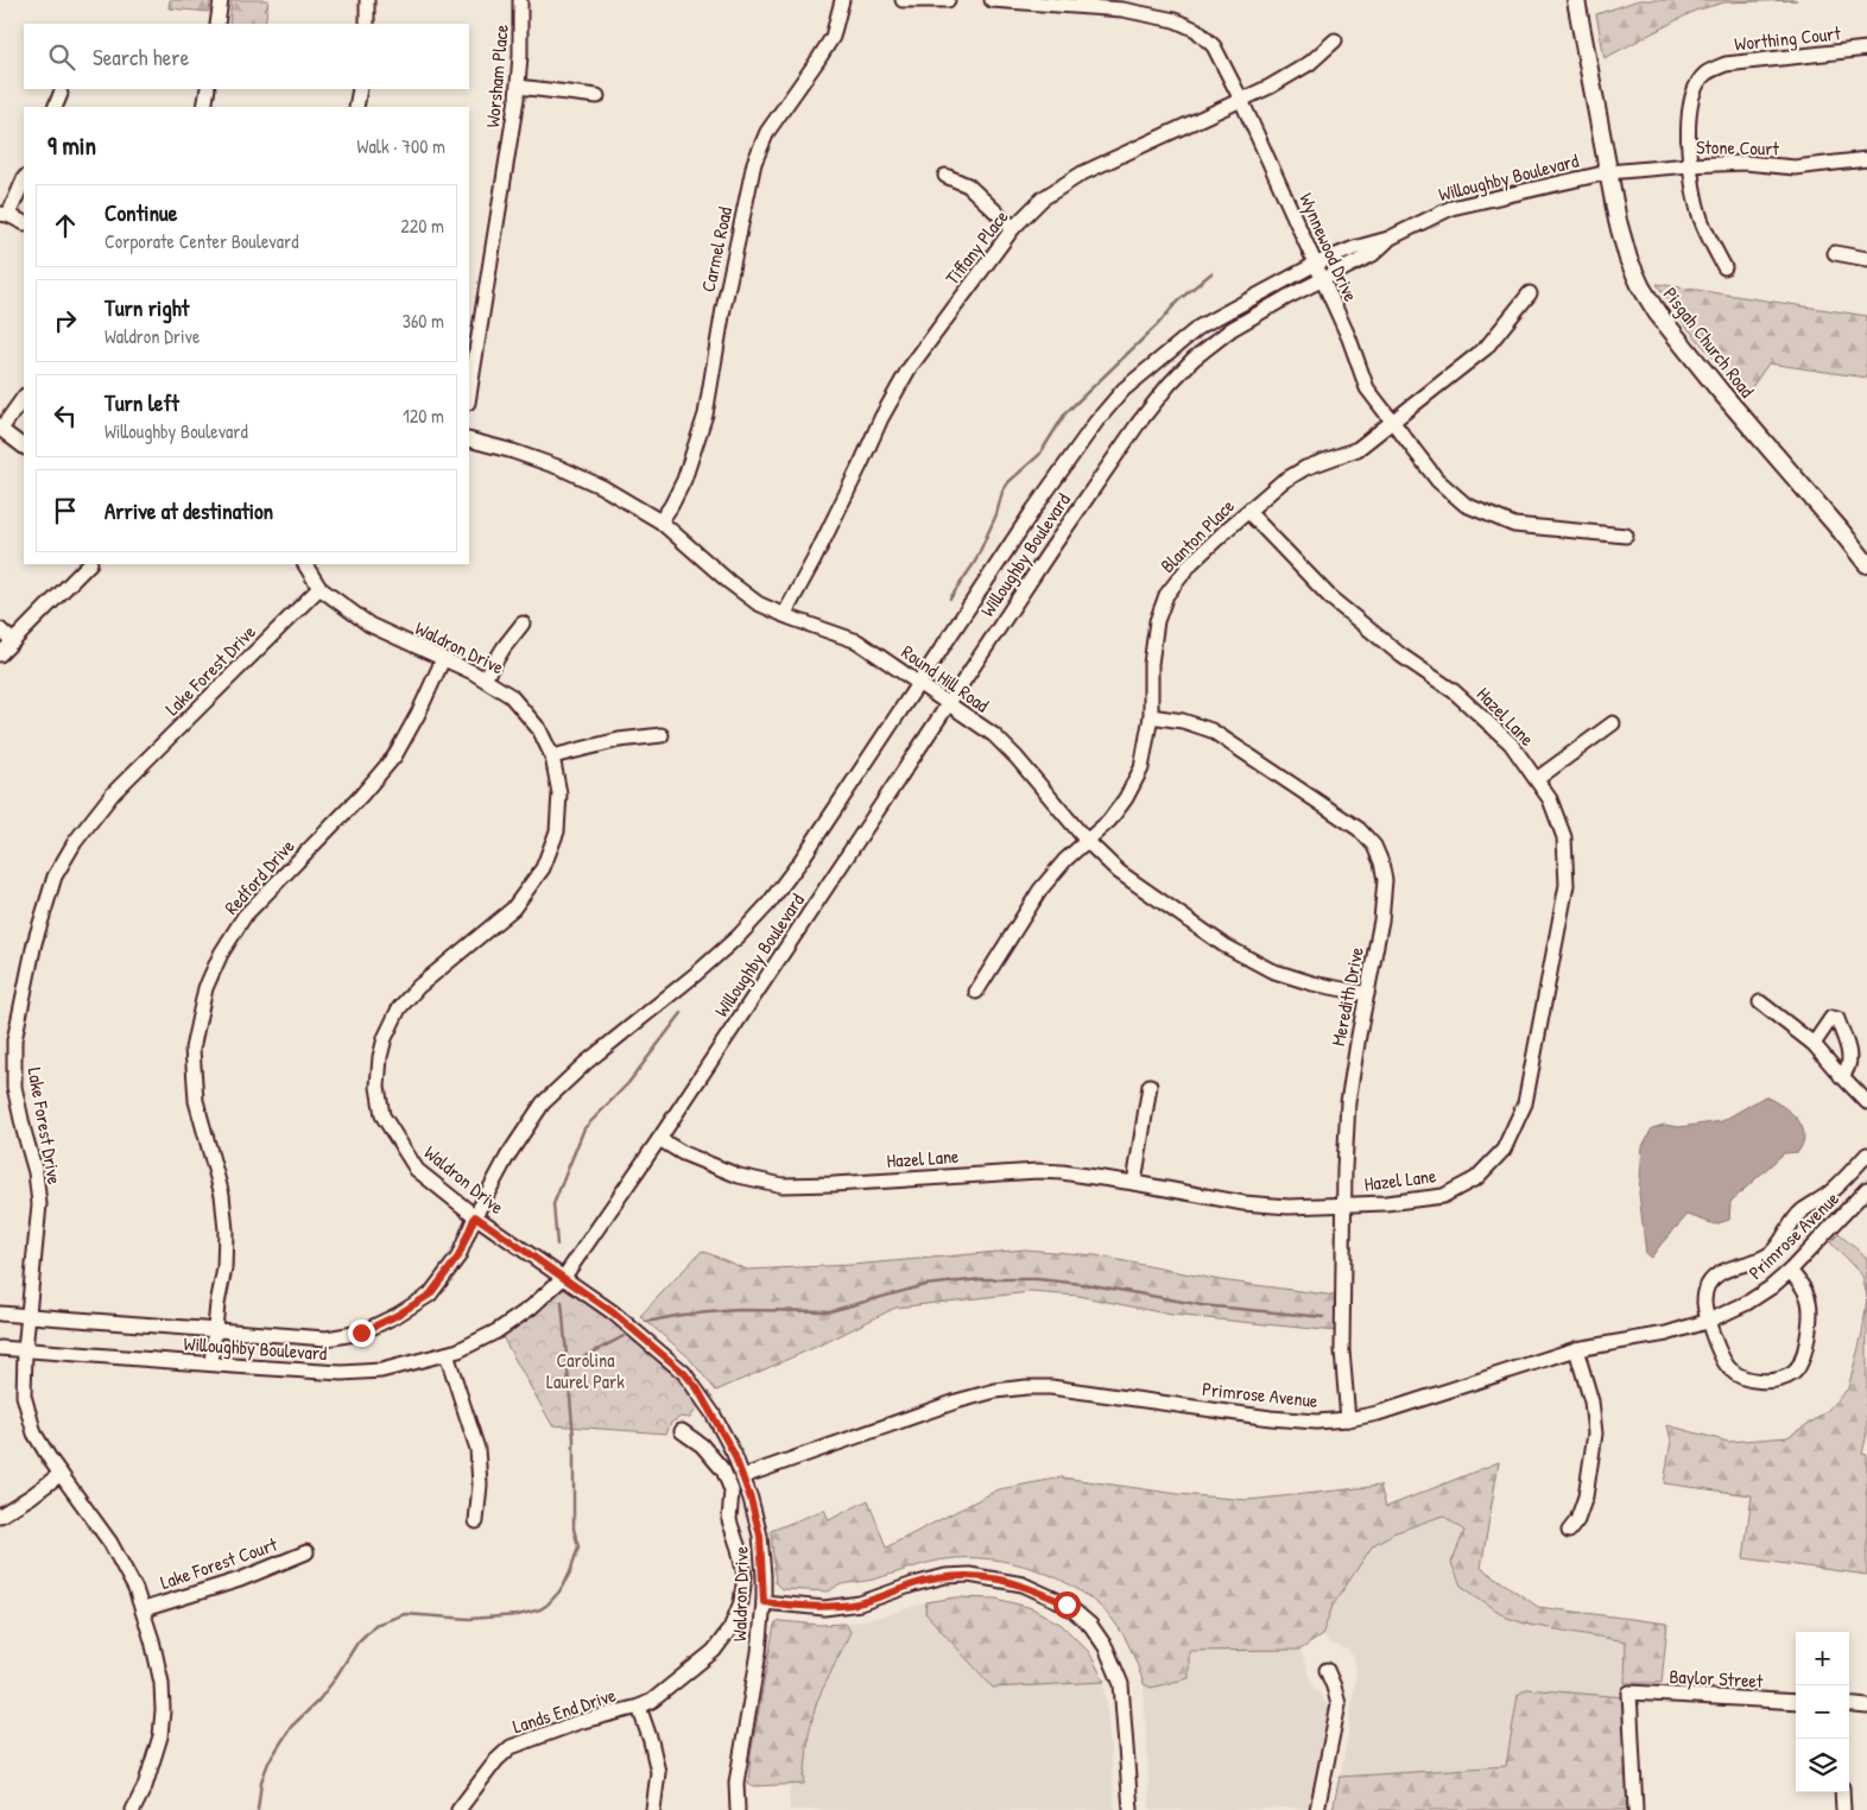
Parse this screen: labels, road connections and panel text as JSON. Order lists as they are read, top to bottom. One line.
{"streets":{"main road":["Pisgah Church Road"],"street":["Worthing Court","Worsham Place","Stone Court","Willoughby Boulevard","Tiffany Place","Wynnewood Drive","Carmel Road","Blanton Place","Waldron Drive","Lake Forest Drive","Round Hill Road","Hazel Lane","Redford Drive","Meredith Drive","Primrose Avenue","Lake Forest Court","Baylor Street","Lands End Drive"]},"crossings":[["Worthing Court","Stone Court"],["Stone Court","Willoughby Boulevard"],["Stone Court","Pisgah Church Road"],["Willoughby Boulevard","Wynnewood Drive"],["Willoughby Boulevard","Pisgah Church Road"],["Willoughby Boulevard","Waldron Drive"],["Willoughby Boulevard","Lake Forest Drive"],["Willoughby Boulevard","Round Hill Road"],["Willoughby Boulevard","Hazel Lane"],["Willoughby Boulevard","Redford Drive"],["Tiffany Place","Wynnewood Drive"],["Tiffany Place","Round Hill Road"],["Wynnewood Drive","Blanton Place"],["Carmel Road","Round Hill Road"],["Blanton Place","Round Hill Road"],["Blanton Place","Hazel Lane"],["Blanton Place","Meredith Drive"],["Waldron Drive","Lake Forest Drive"],["Waldron Drive","Redford Drive"],["Waldron Drive","Primrose Avenue"],["Lake Forest Drive","Lake Forest Court"],["Round Hill Road","Meredith Drive"],["Hazel Lane","Meredith Drive"],["Meredith Drive","Primrose Avenue"]],"parks":["Carolina Laurel Park"],"page":{"search":"Search here","heading":["9 min","Walk · 700 m"],"list":[["Continue","Corporate Center Boulevard","220 m"],["Turn right","Waldron Drive","360 m"],["Turn left","Willoughby Boulevard","120 m"],"Arrive at destination"],"map_buttons":["+","−"]}}
